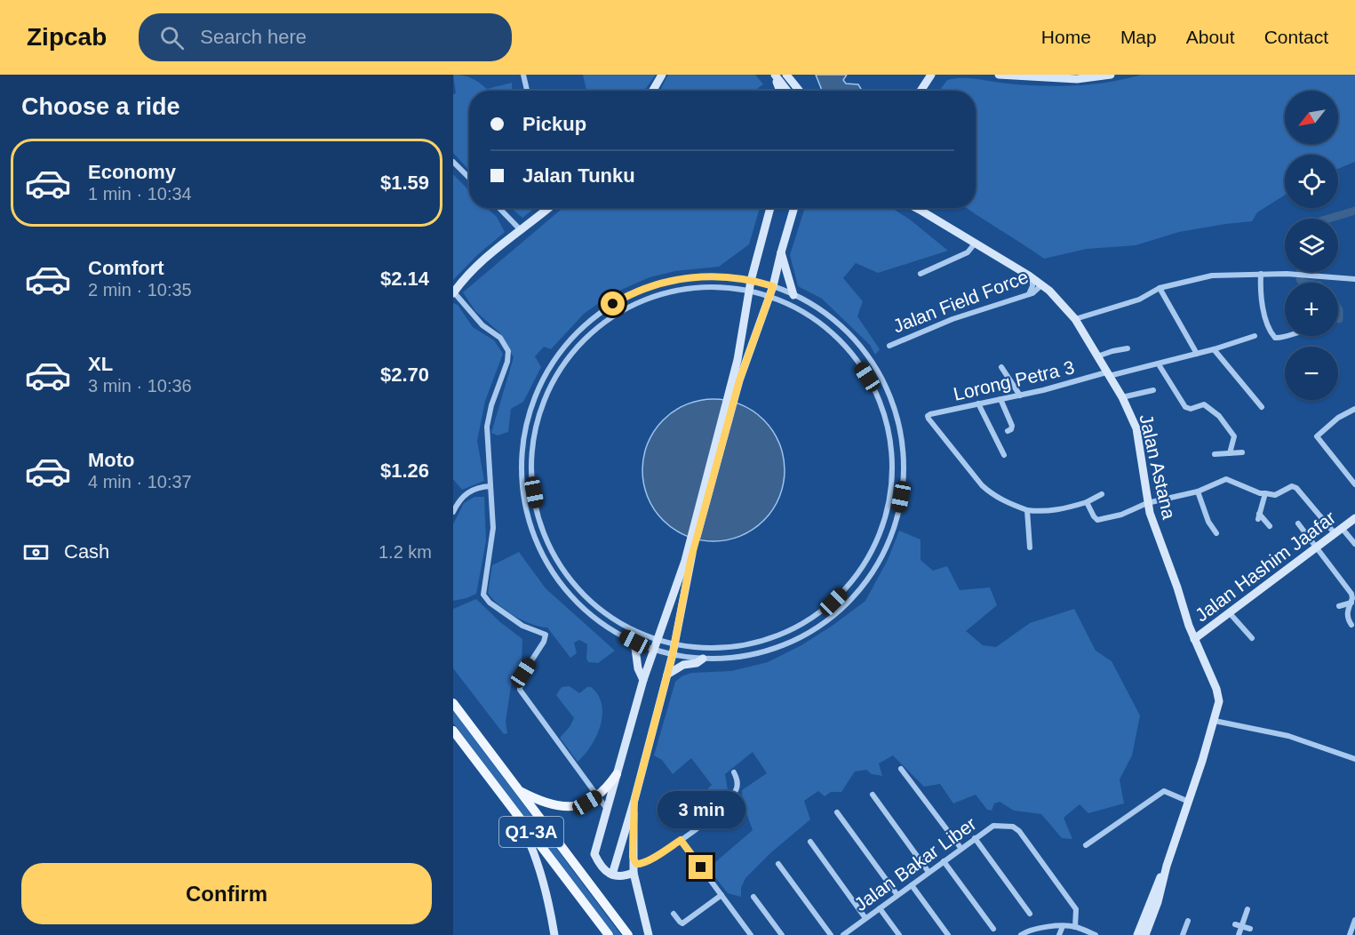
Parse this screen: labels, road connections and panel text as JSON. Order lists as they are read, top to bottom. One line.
{"streets":{"main road":["Q1-3A"],"street":["Jalan Field Force","Lorong Petra 3","Jalan Astana","Jalan Hashim Jaafar","Jalan Bakar Liber"]},"crossings":[["Jalan Field Force","Jalan Astana"],["Lorong Petra 3","Jalan Astana"],["Jalan Astana","Jalan Hashim Jaafar"]],"north":"bottom left","page":{"header":"Zipcab","search":"Search here","nav":["Home","Map","About","Contact"],"heading":"Choose a ride","map_buttons":["+","−"],"banner":["Pickup","Jalan Tunku"],"list":[{"name":"Economy","note":"1 min · 10:34","value":"$1.59"},{"name":"Comfort","note":"2 min · 10:35","value":"$2.14"},{"name":"XL","note":"3 min · 10:36","value":"$2.70"},{"name":"Moto","note":"4 min · 10:37","value":"$1.26"}],"pay":["Cash","1.2 km"],"bubble":"3 min","buttons":"Confirm"}}
